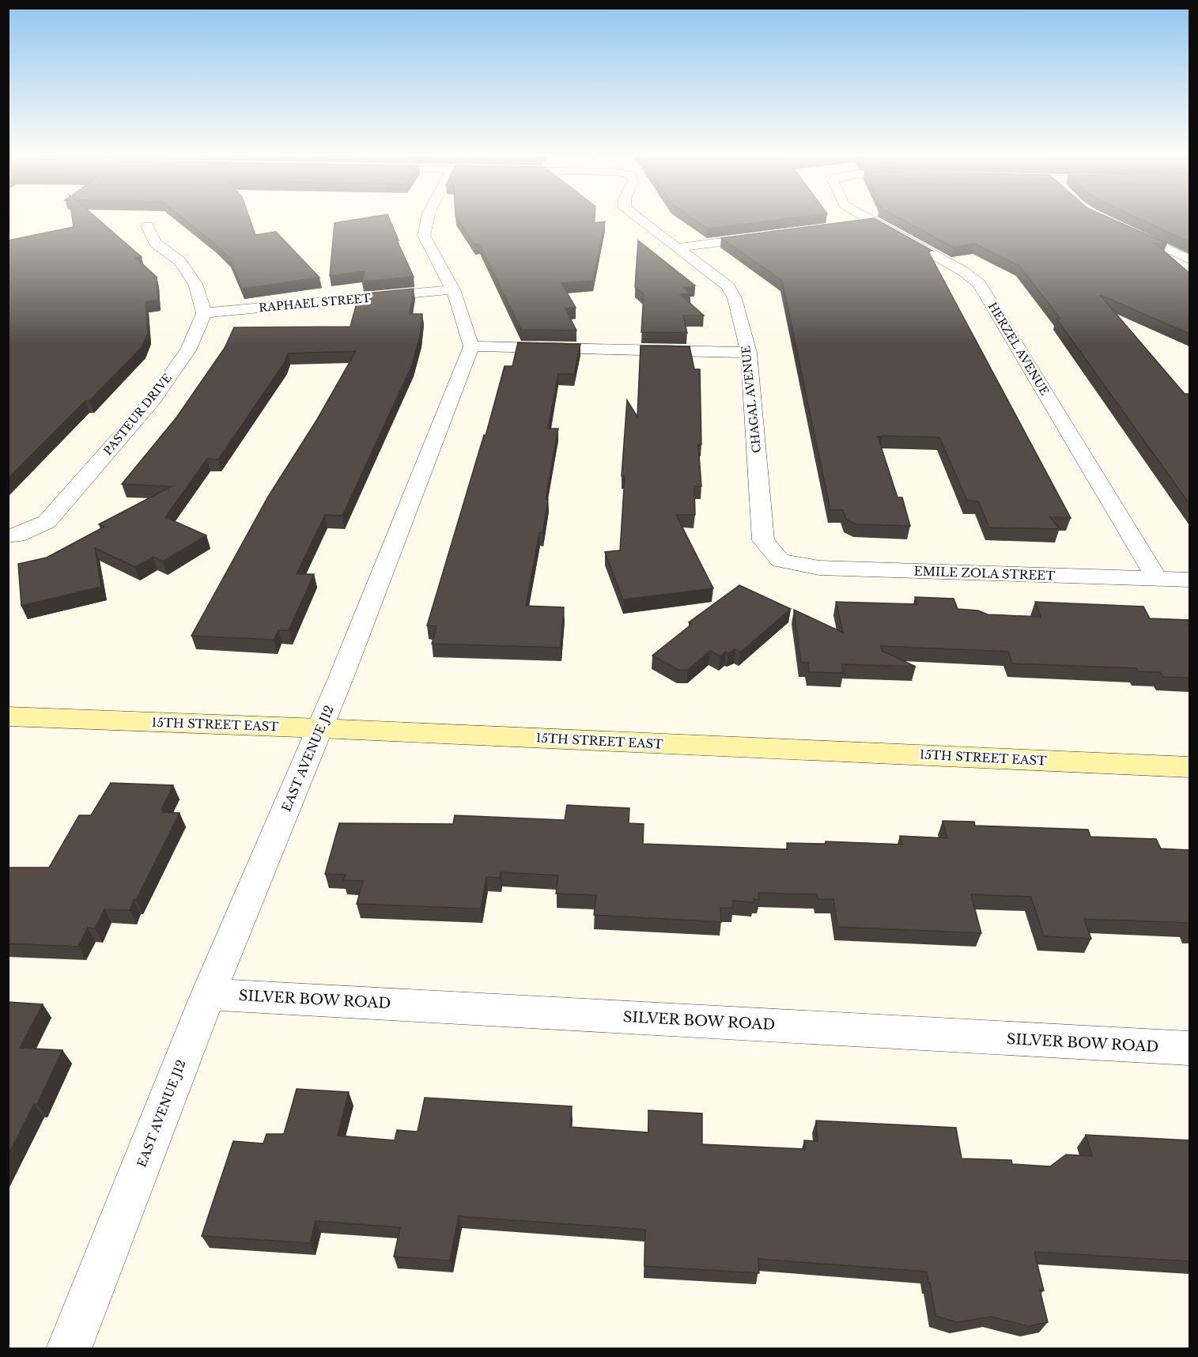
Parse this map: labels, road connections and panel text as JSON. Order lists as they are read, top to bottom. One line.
{"streets":{"street":["RAPHAEL STREET","HERZEL AVENUE","CHAGAL AVENUE","PASTEUR DRIVE","EMILE ZOLA STREET","15TH STREET EAST","EAST AVENUE J12","SILVER BOW ROAD"]},"crossings":[["RAPHAEL STREET","PASTEUR DRIVE"],["HERZEL AVENUE","EMILE ZOLA STREET"],["CHAGAL AVENUE","EMILE ZOLA STREET"],["15TH STREET EAST","EAST AVENUE J12"],["EAST AVENUE J12","SILVER BOW ROAD"]]}
